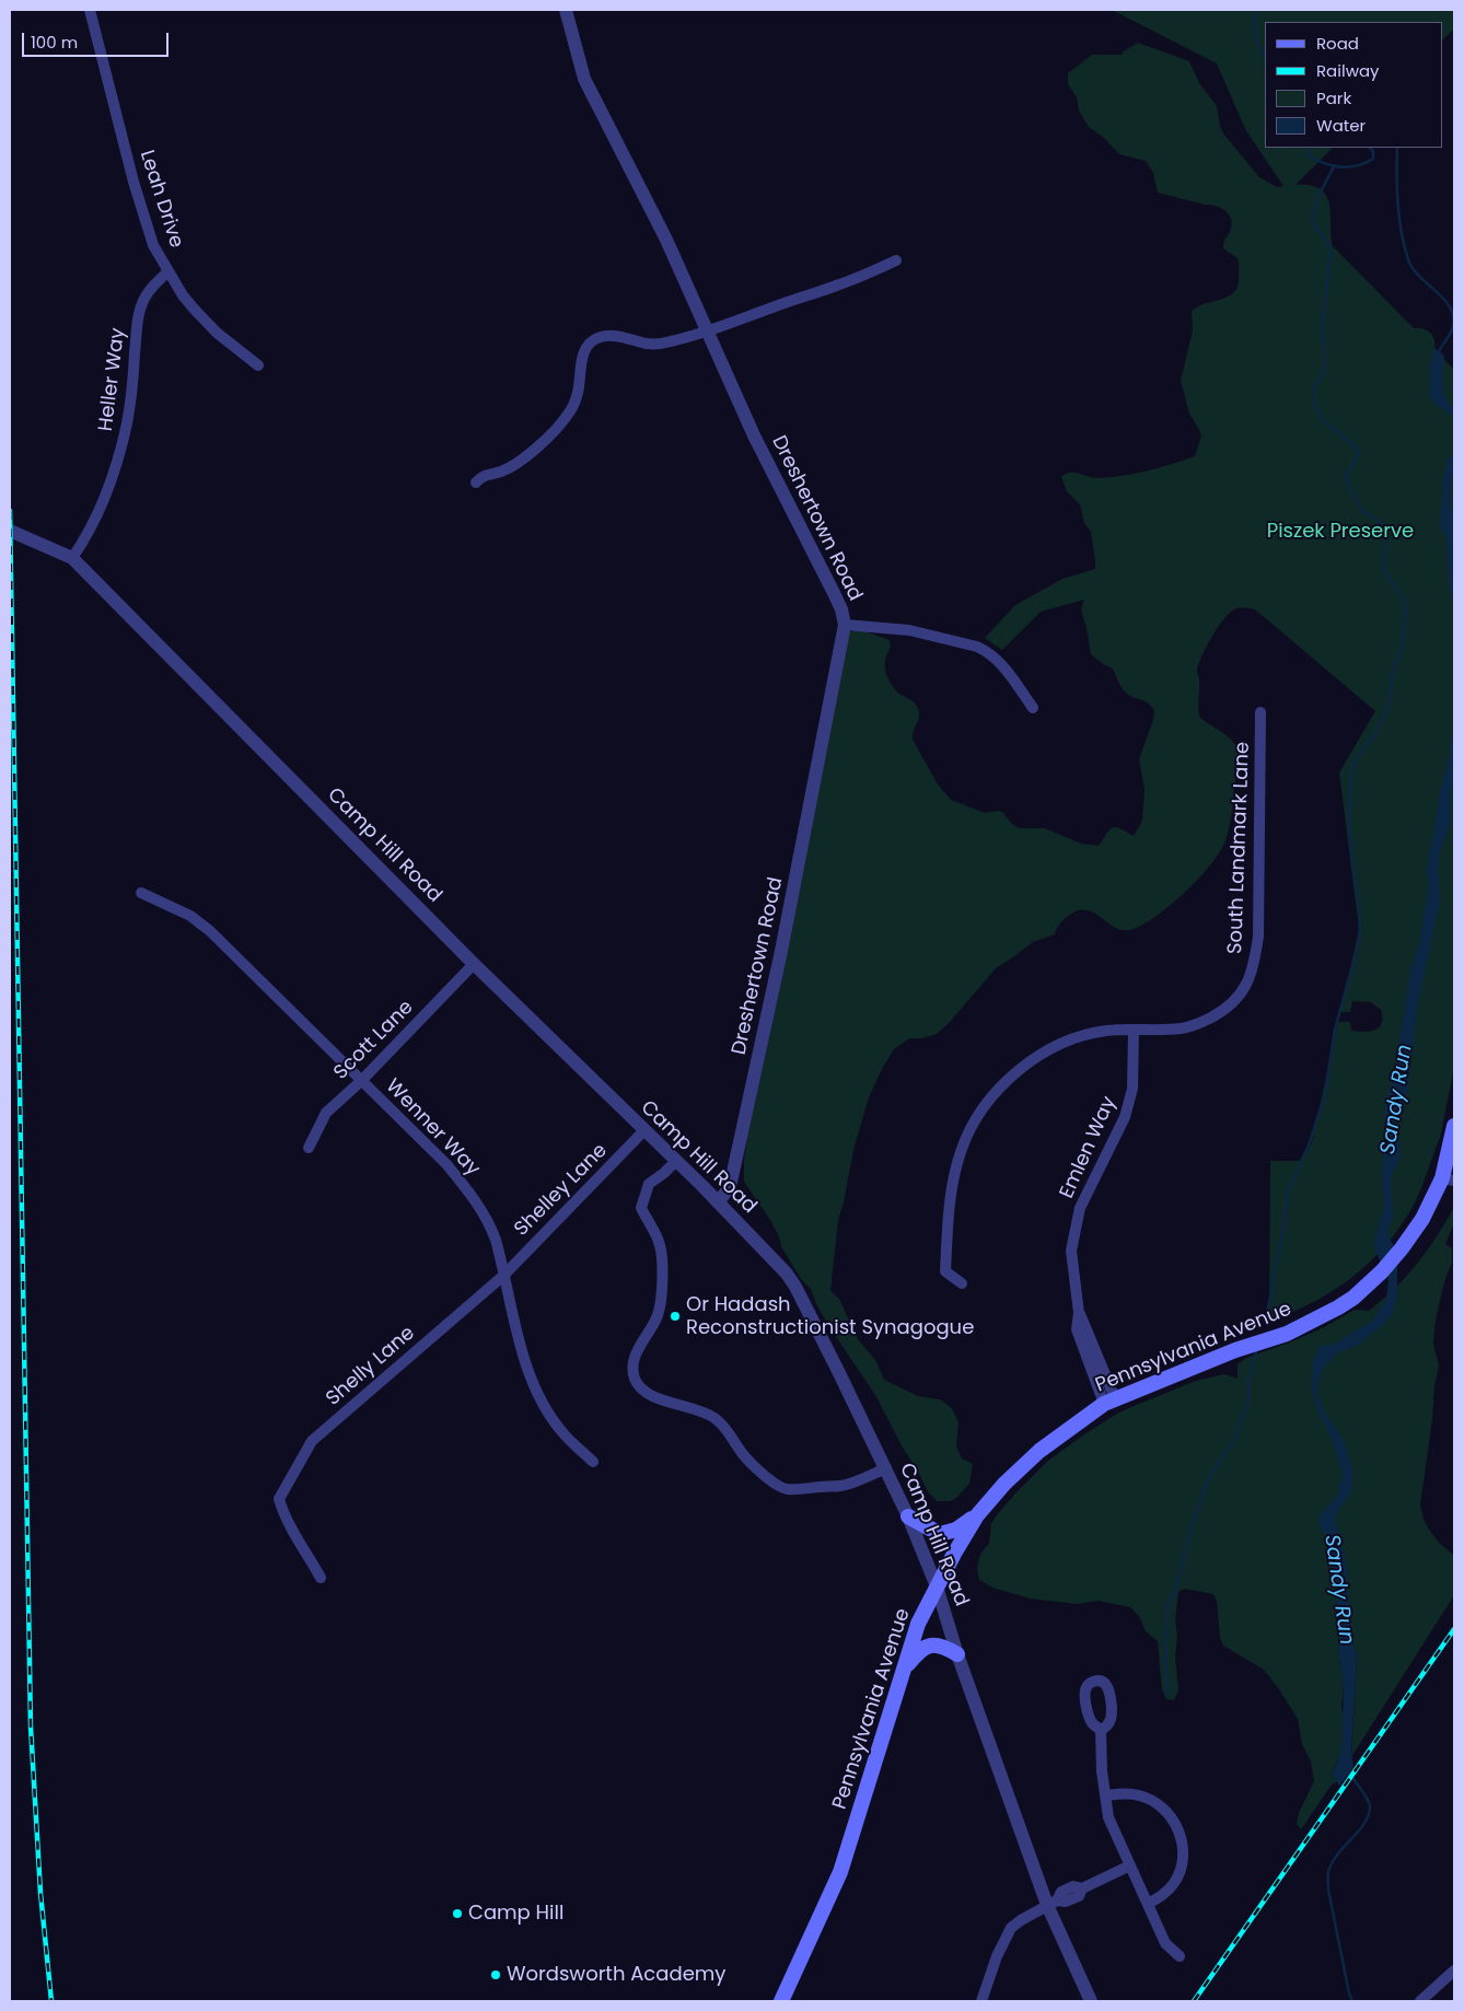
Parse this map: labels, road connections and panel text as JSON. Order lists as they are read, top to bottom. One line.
{"streets":{"main road":["Pennsylvania Avenue"],"street":["Leah Drive","Heller Way","Dreshertown Road","Camp Hill Road","South Landmark Lane","Scott Lane","Wenner Way","Emlen Way","Shelley Lane","Shelly Lane"]},"crossings":[["Leah Drive","Heller Way"],["Heller Way","Camp Hill Road"],["Dreshertown Road","Camp Hill Road"],["Camp Hill Road","Scott Lane"],["Camp Hill Road","Shelley Lane"],["Camp Hill Road","Pennsylvania Avenue"],["South Landmark Lane","Emlen Way"],["Scott Lane","Wenner Way"],["Wenner Way","Shelley Lane"],["Wenner Way","Shelly Lane"],["Emlen Way","Pennsylvania Avenue"],["Shelley Lane","Shelly Lane"]],"water":["Sandy Run"],"parks":["Piszek Preserve"],"places":["Or Hadash Reconstructionist Synagogue","Camp Hill","Wordsworth Academy"],"legend":["Road","Railway","Park","Water"],"scale_bar":"100 m"}
